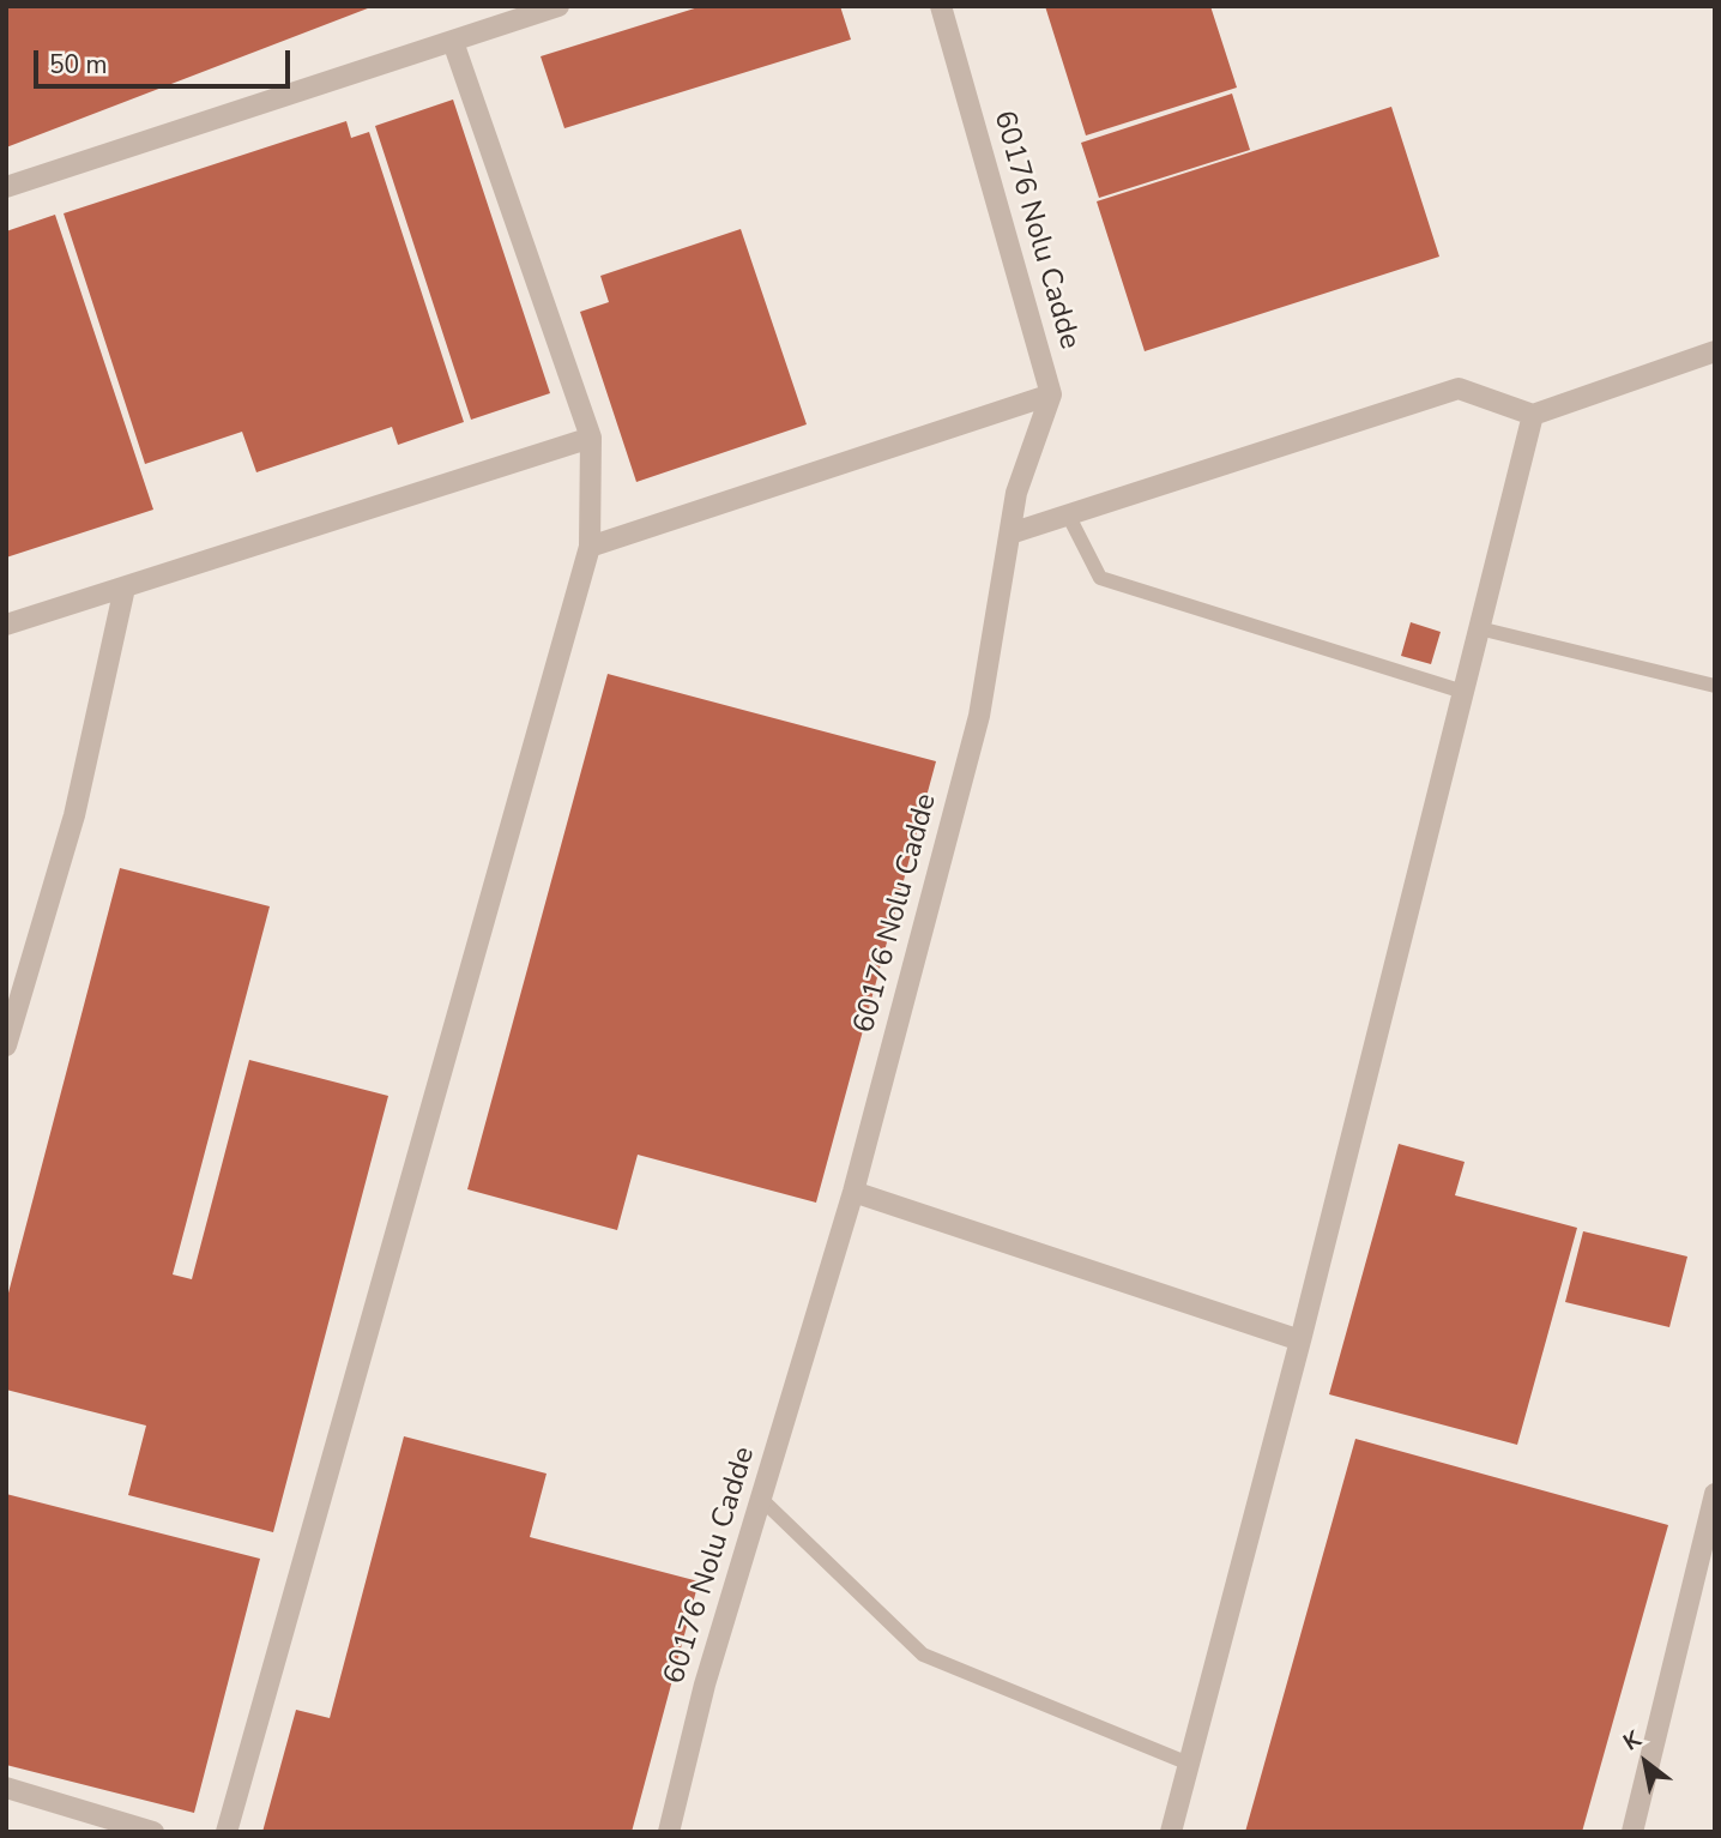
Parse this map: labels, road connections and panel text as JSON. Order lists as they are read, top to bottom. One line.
{"streets":{"street":["60176 Nolu Cadde"]},"scale_bar":"50 m","north":"top left"}
